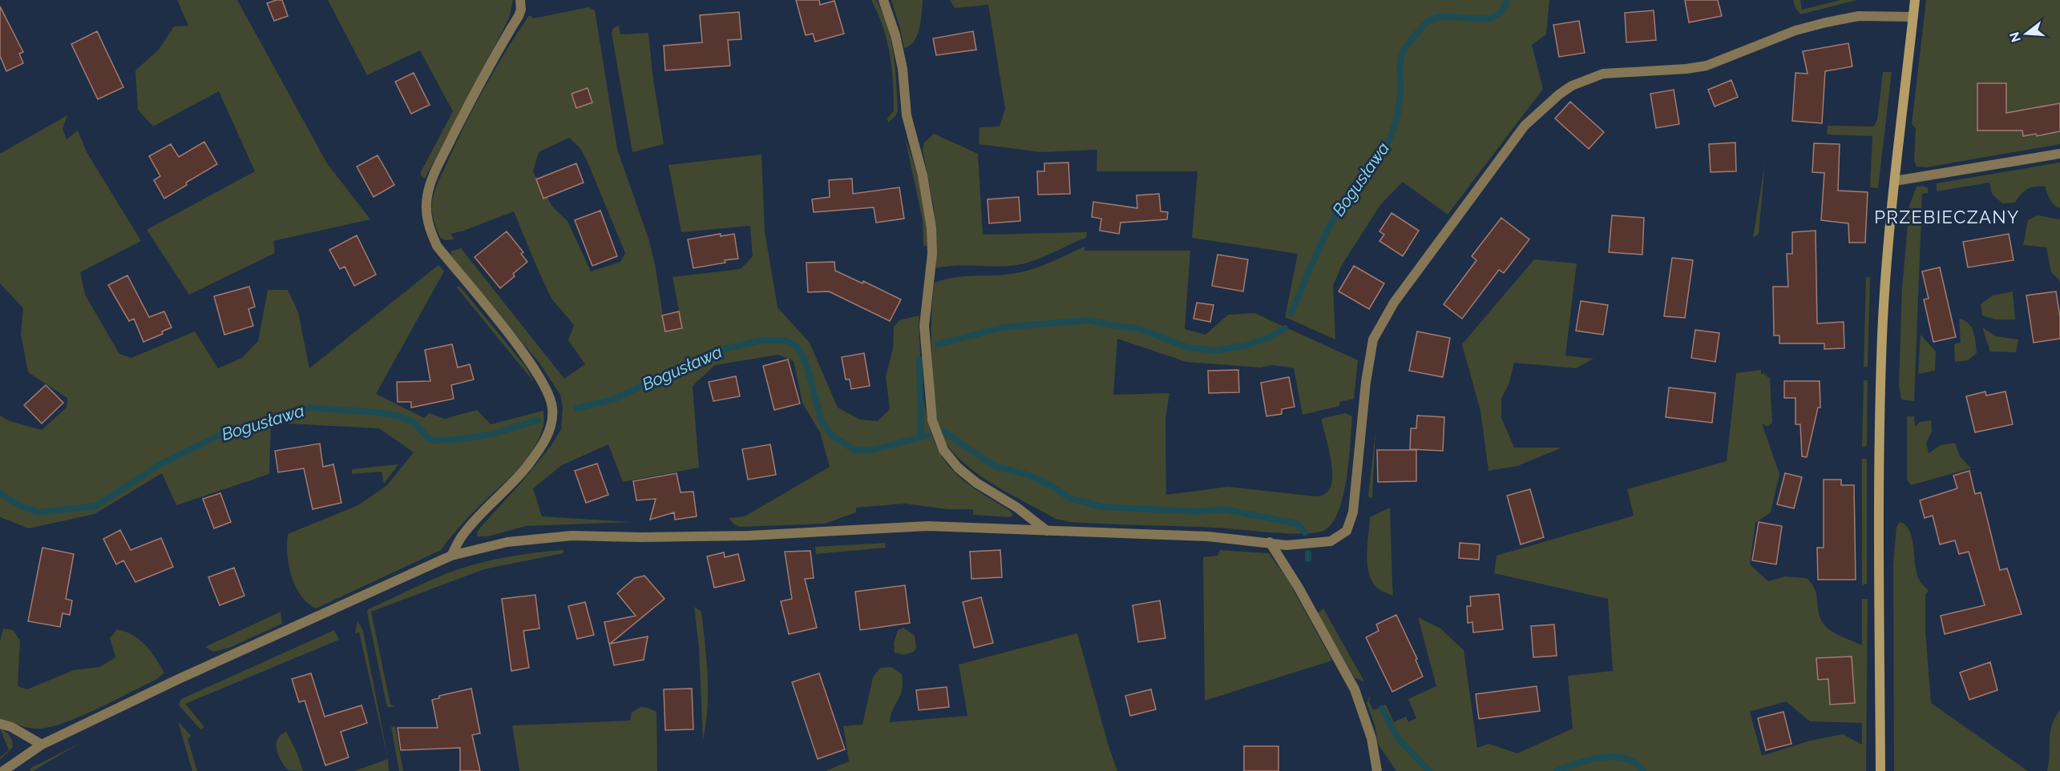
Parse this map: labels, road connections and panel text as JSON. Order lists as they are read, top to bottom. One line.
{"districts":["PRZEBIECZANY"],"water":["Bogusława"],"north":"left"}
